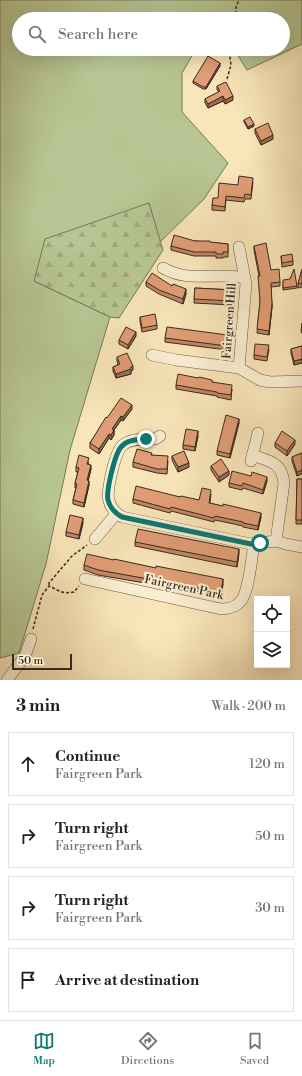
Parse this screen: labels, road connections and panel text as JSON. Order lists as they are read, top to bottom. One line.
{"streets":{"street":["Fairgreen Hill","Fairgreen Park"]},"scale_bar":"50 m","page":{"search":"Search here","scale":"50 m","heading":["3 min","Walk · 200 m"],"list":[["Continue","Fairgreen Park","120 m"],["Turn right","Fairgreen Park","50 m"],["Turn right","Fairgreen Park","30 m"],"Arrive at destination"],"nav":["Map","Directions","Saved"]}}
